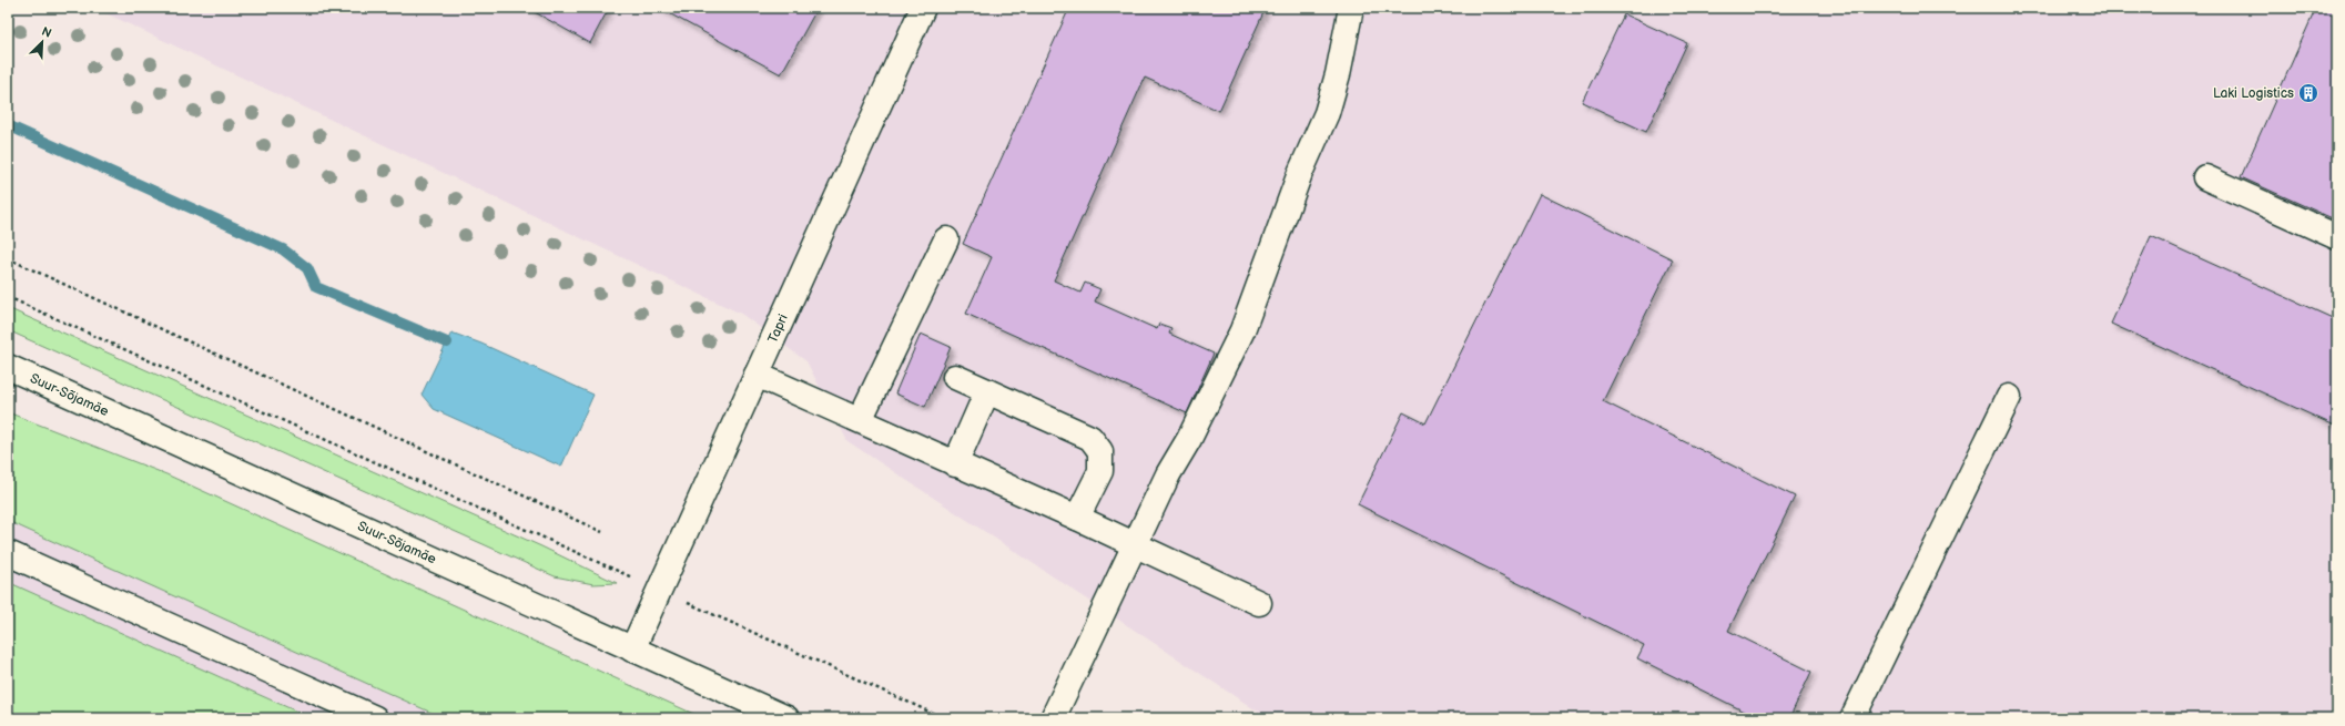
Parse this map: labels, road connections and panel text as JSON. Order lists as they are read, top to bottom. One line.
{"streets":{"main road":["Tapri","Suur-Sõjamäe"]},"crossings":[["Tapri","Suur-Sõjamäe"]],"places":{"building":["Laki Logistics"]},"north":"top right"}
